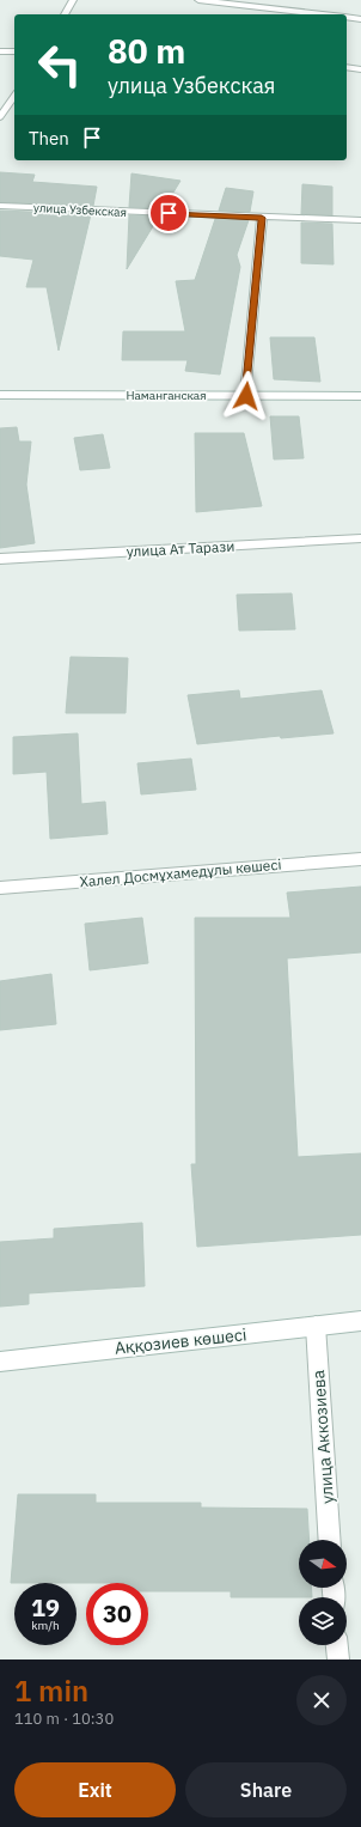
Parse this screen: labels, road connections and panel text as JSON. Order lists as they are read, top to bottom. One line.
{"streets":{"street":["улица Узбекская","Наманганская","улица Ат Тарази","Халел Досмұхамедұлы көшесі","Аққозиев көшесі","улица Аккозиева"]},"crossings":[["Аққозиев көшесі","улица Аккозиева"]],"north":"right","page":{"turn":["80 m","улица Узбекская"],"then":"Then","speed":"19 km/h","limit":"30","heading":["1 min","110 m · 10:30"],"buttons":["Exit","Share"]}}
